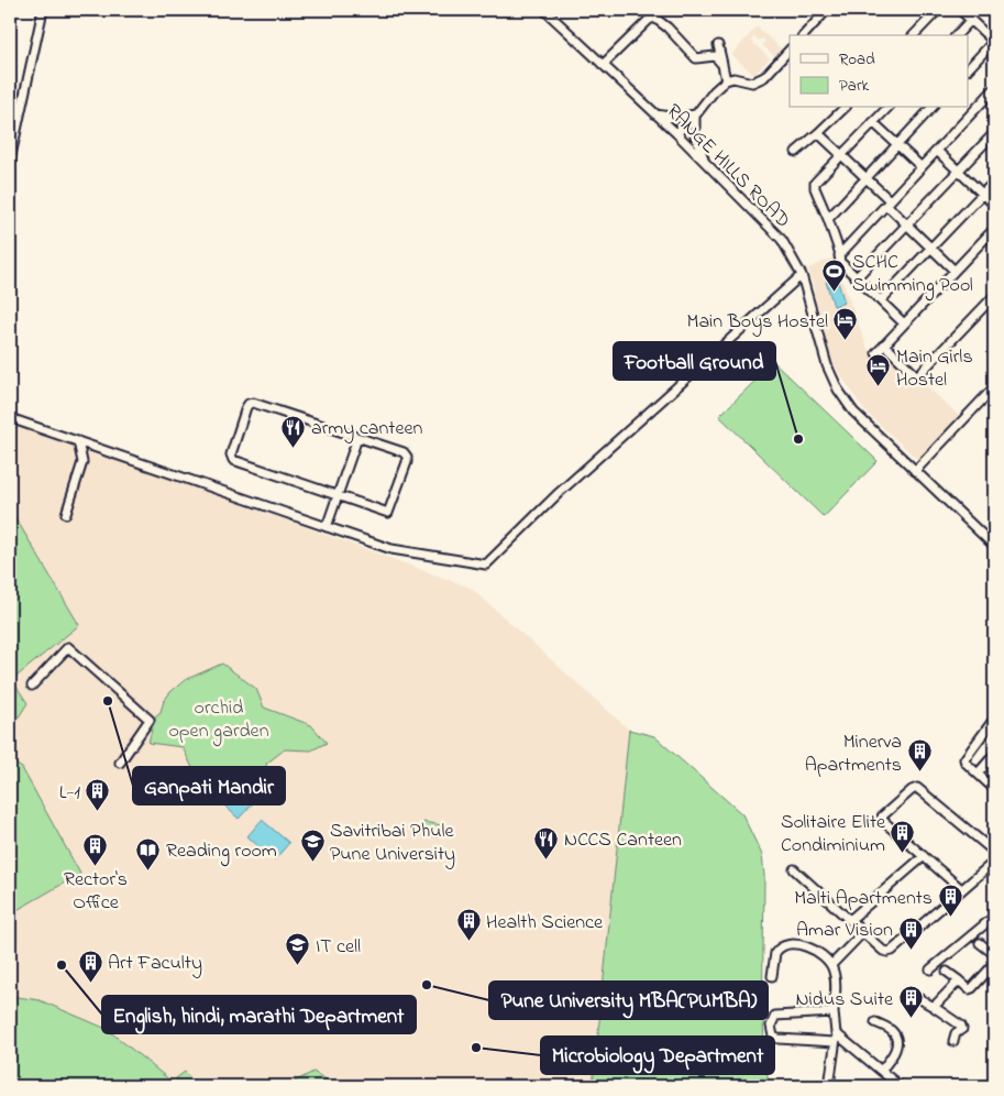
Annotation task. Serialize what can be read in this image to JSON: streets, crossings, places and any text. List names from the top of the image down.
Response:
{
  "streets": {
    "street": ["RANGE HILLS ROAD"]
  },
  "parks": ["orchid open garden"],
  "places": {
    "sports": ["SCHC Swimming Pool"],
    "hotel": ["Main Boys Hostel", "Main Girls Hostel"],
    "other": [
      "Football Ground",
      "Ganpati Mandir",
      "English, hindi, marathi Department",
      "Pune University MBA(PUMBA)",
      "Microbiology Department"
    ],
    "restaurant": ["army canteen", "NCCS Canteen"],
    "building": [
      "Minerva Apartments",
      "L-1",
      "Solitaire Elite Condiminium",
      "Rector's Office",
      "Malti Apartments",
      "Health Science",
      "Amar Vision",
      "Art Faculty",
      "Nidus Suite"
    ],
    "school or university": ["Savitribai Phule Pune University", "IT cell"],
    "library": ["Reading room"]
  },
  "legend": ["Road", "Park"]
}
